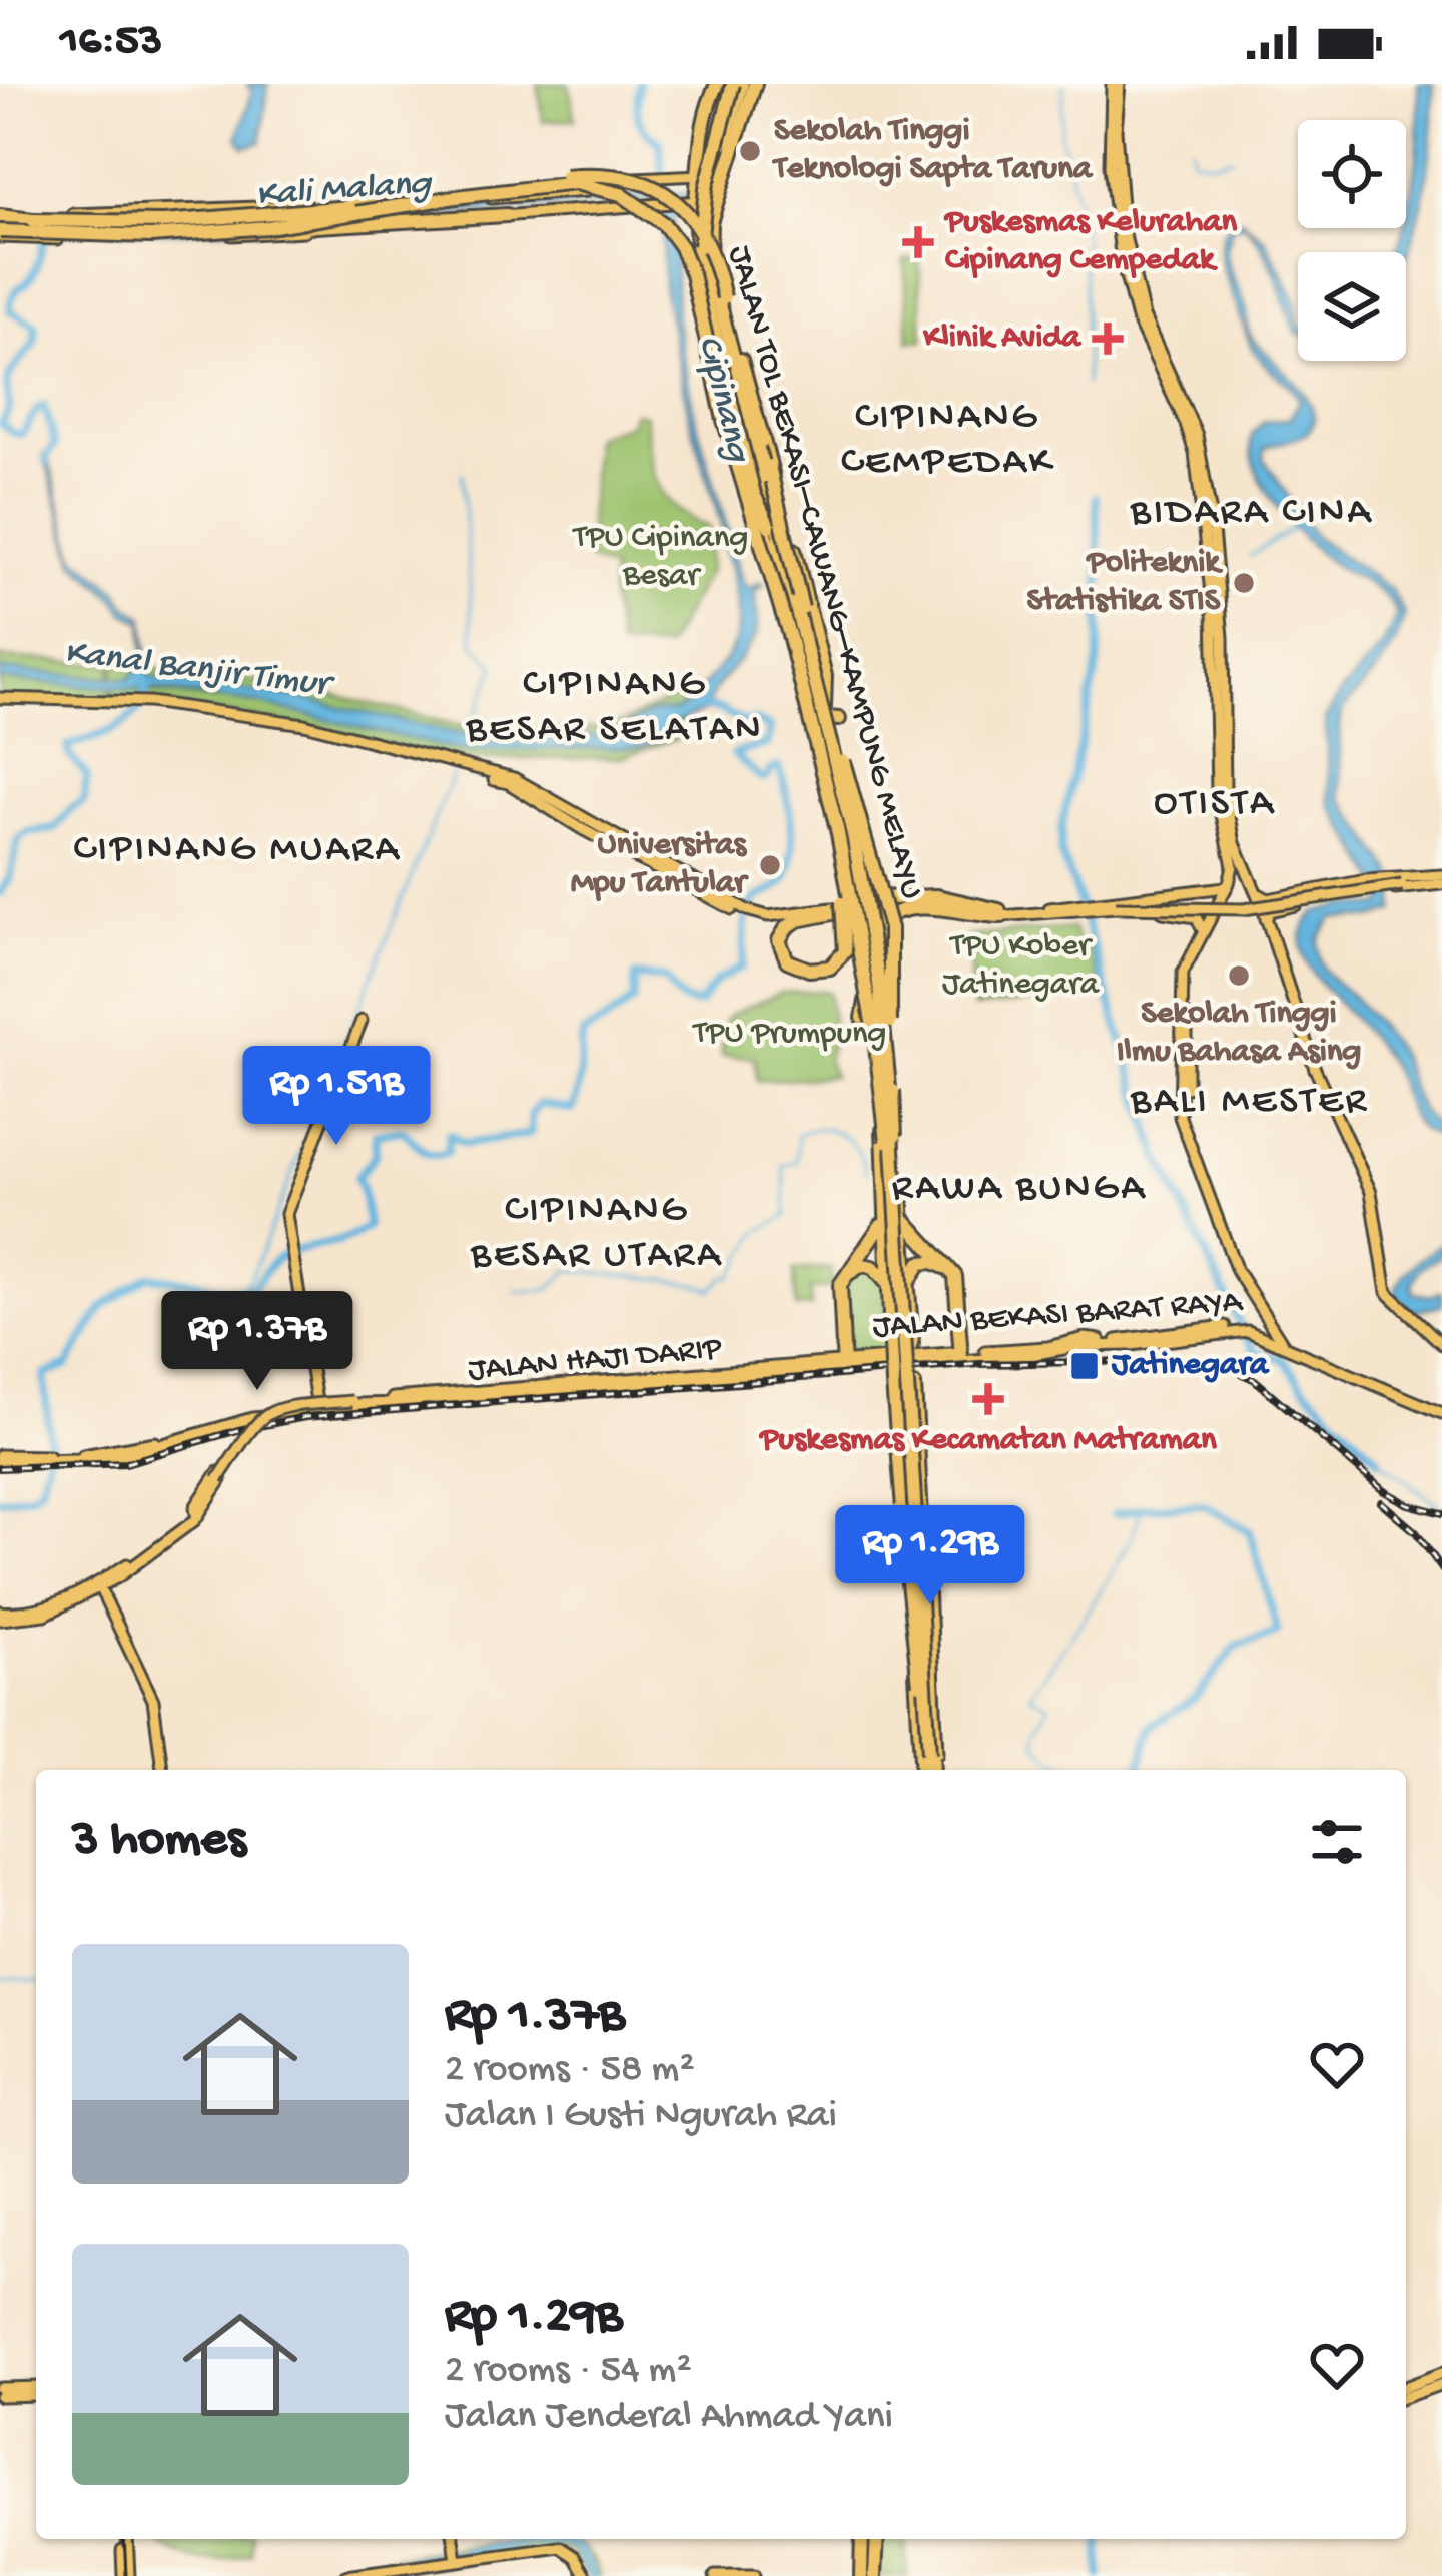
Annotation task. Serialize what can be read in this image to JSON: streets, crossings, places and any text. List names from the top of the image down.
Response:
{
  "streets": {
    "highway": ["JALAN TOL BEKASI–CAWANG–KAMPUNG MELAYU"],
    "main road": ["JALAN BEKASI BARAT RAYA", "JALAN HAJI DARIP"]
  },
  "crossings": [
    ["JALAN BEKASI BARAT RAYA", "JALAN HAJI DARIP"]
  ],
  "districts": [
    "CIPINANG CEMPEDAK",
    "BIDARA CINA",
    "CIPINANG BESAR SELATAN",
    "OTISTA",
    "CIPINANG MUARA",
    "BALI MESTER",
    "RAWA BUNGA",
    "CIPINANG BESAR UTARA"
  ],
  "water": ["Kali Malang", "Cipinang", "Kanal Banjir Timur"],
  "parks": ["TPU Cipinang Besar", "TPU Kober Jatinegara", "TPU Prumpung"],
  "places": {
    "other": [
      "Sekolah Tinggi Teknologi Sapta Taruna",
      "Politeknik Statistika STIS",
      "Universitas Mpu Tantular",
      "Sekolah Tinggi Ilmu Bahasa Asing"
    ],
    "health": ["Puskesmas Kelurahan Cipinang Cempedak", "Klinik Avida", "Puskesmas Kecamatan Matraman"],
    "transit": ["Jatinegara"]
  },
  "page": {
    "status": "16:53",
    "price": ["Rp 1.51B", "Rp 1.37B", "Rp 1.29B"],
    "heading": "3 homes",
    "list": [
      {
        "name": "Rp 1.37B",
        "note": "2 rooms · 58 m² · Jalan I Gusti Ngurah Rai"
      },
      {
        "name": "Rp 1.29B",
        "note": "2 rooms · 54 m² · Jalan Jenderal Ahmad Yani"
      }
    ]
  }
}
